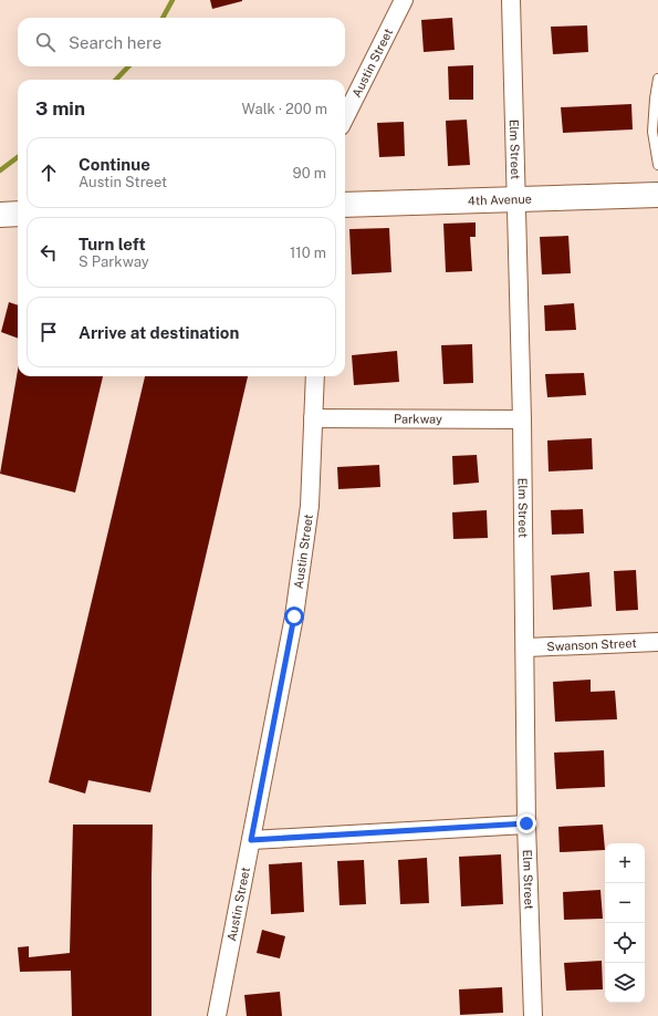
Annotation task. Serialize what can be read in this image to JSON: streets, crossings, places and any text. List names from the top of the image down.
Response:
{
  "streets": {
    "street": [
      "Austin Street",
      "Elm Street",
      "4th Avenue",
      "Parkway",
      "Swanson Street"
    ]
  },
  "crossings": [
    ["Austin Street", "Parkway"],
    ["Elm Street", "4th Avenue"],
    ["Elm Street", "Parkway"],
    ["Elm Street", "Swanson Street"]
  ],
  "page": {
    "search": "Search here",
    "heading": ["3 min", "Walk · 200 m"],
    "list": [
      ["Continue", "Austin Street", "90 m"],
      ["Turn left", "S Parkway", "110 m"],
      "Arrive at destination"
    ],
    "map_buttons": ["+", "−"]
  }
}
